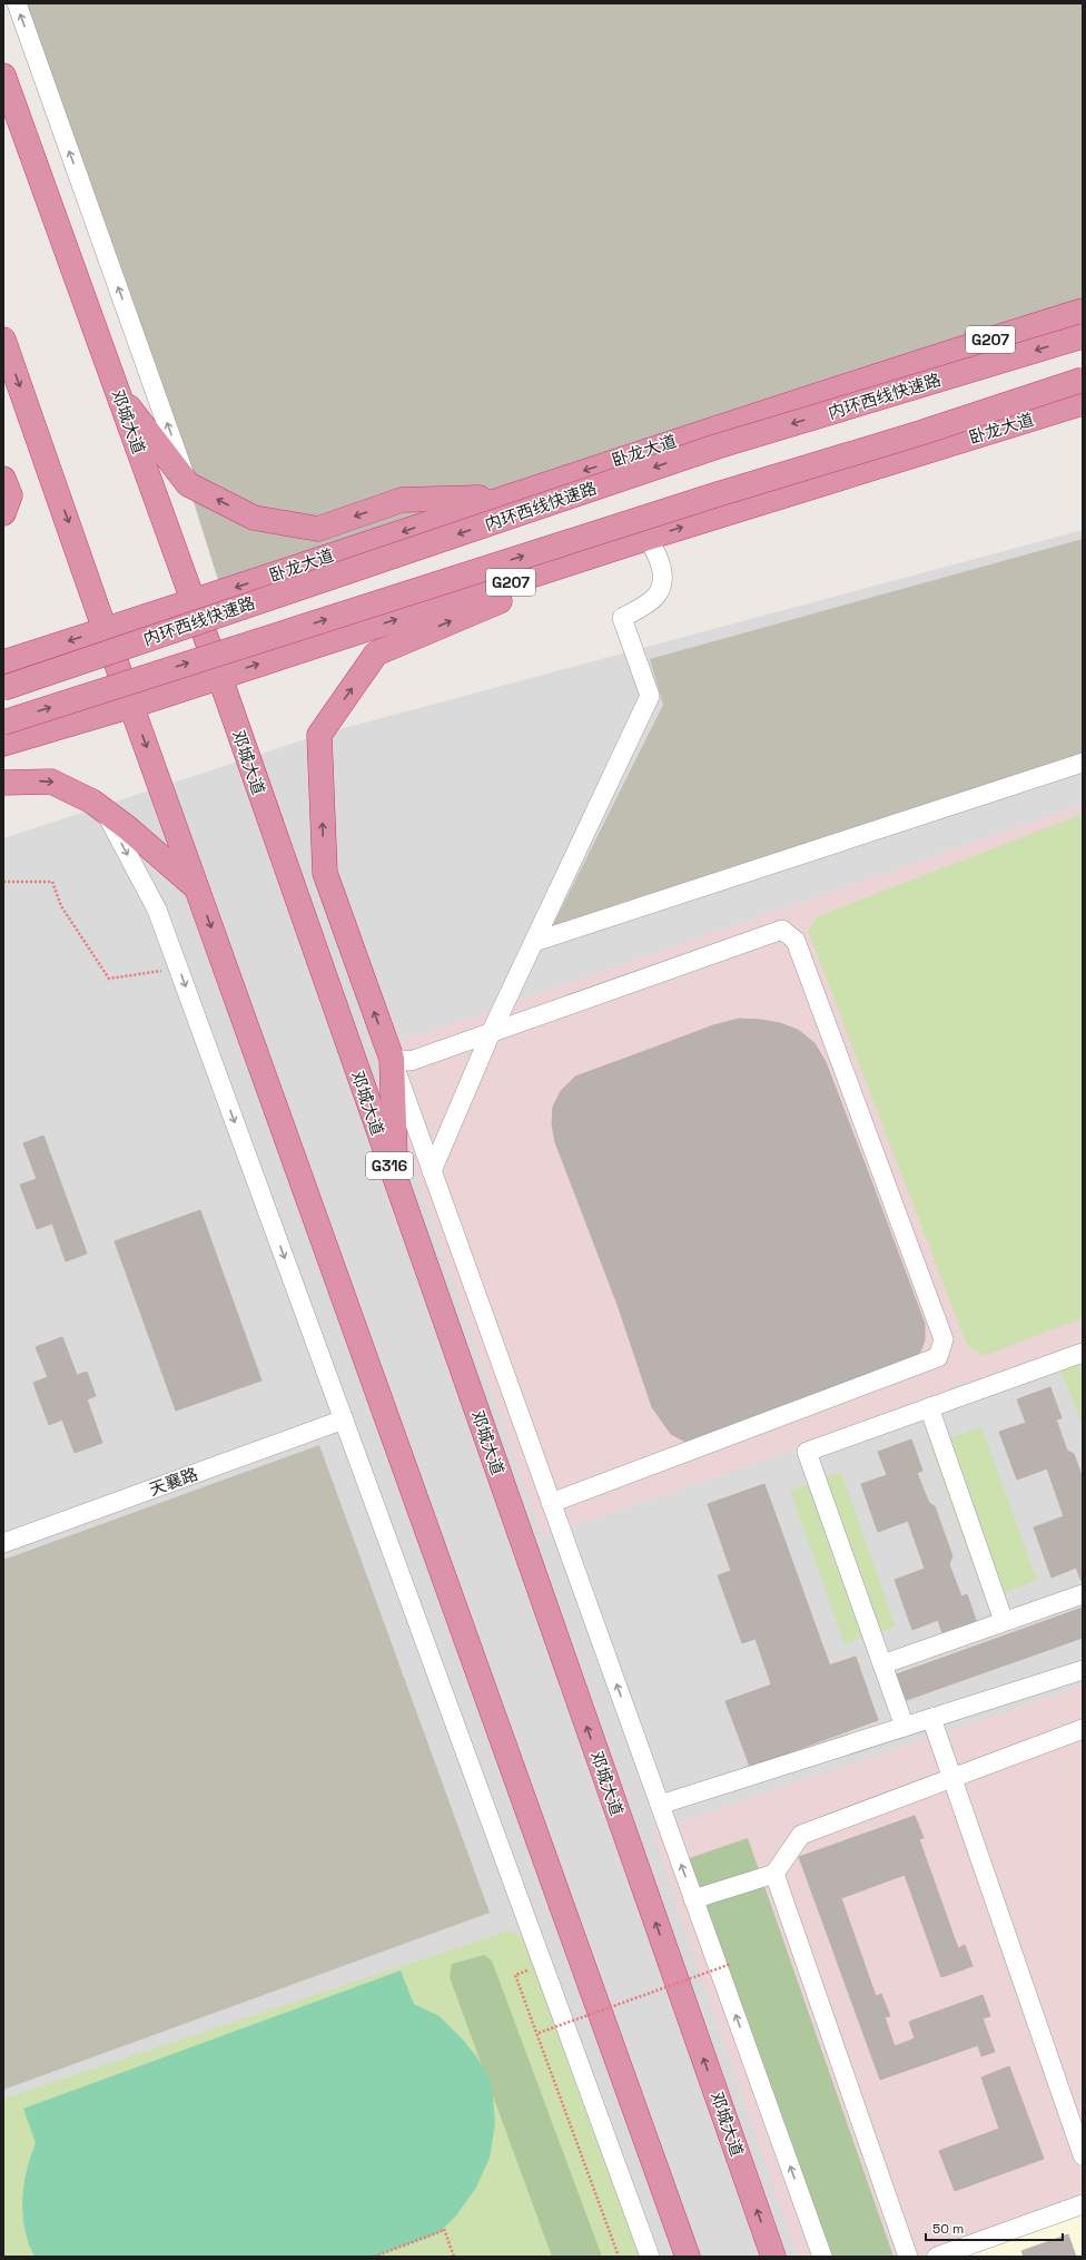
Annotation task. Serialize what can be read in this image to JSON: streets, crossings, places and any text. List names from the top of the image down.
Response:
{
  "streets": {
    "highway": [
      "G207",
      "内环西线快速路",
      "邓城大道",
      "卧龙大道",
      "G316"
    ],
    "street": ["天襄路"]
  },
  "crossings": [
    ["邓城大道", "卧龙大道"]
  ],
  "scale_bar": "50 m"
}
